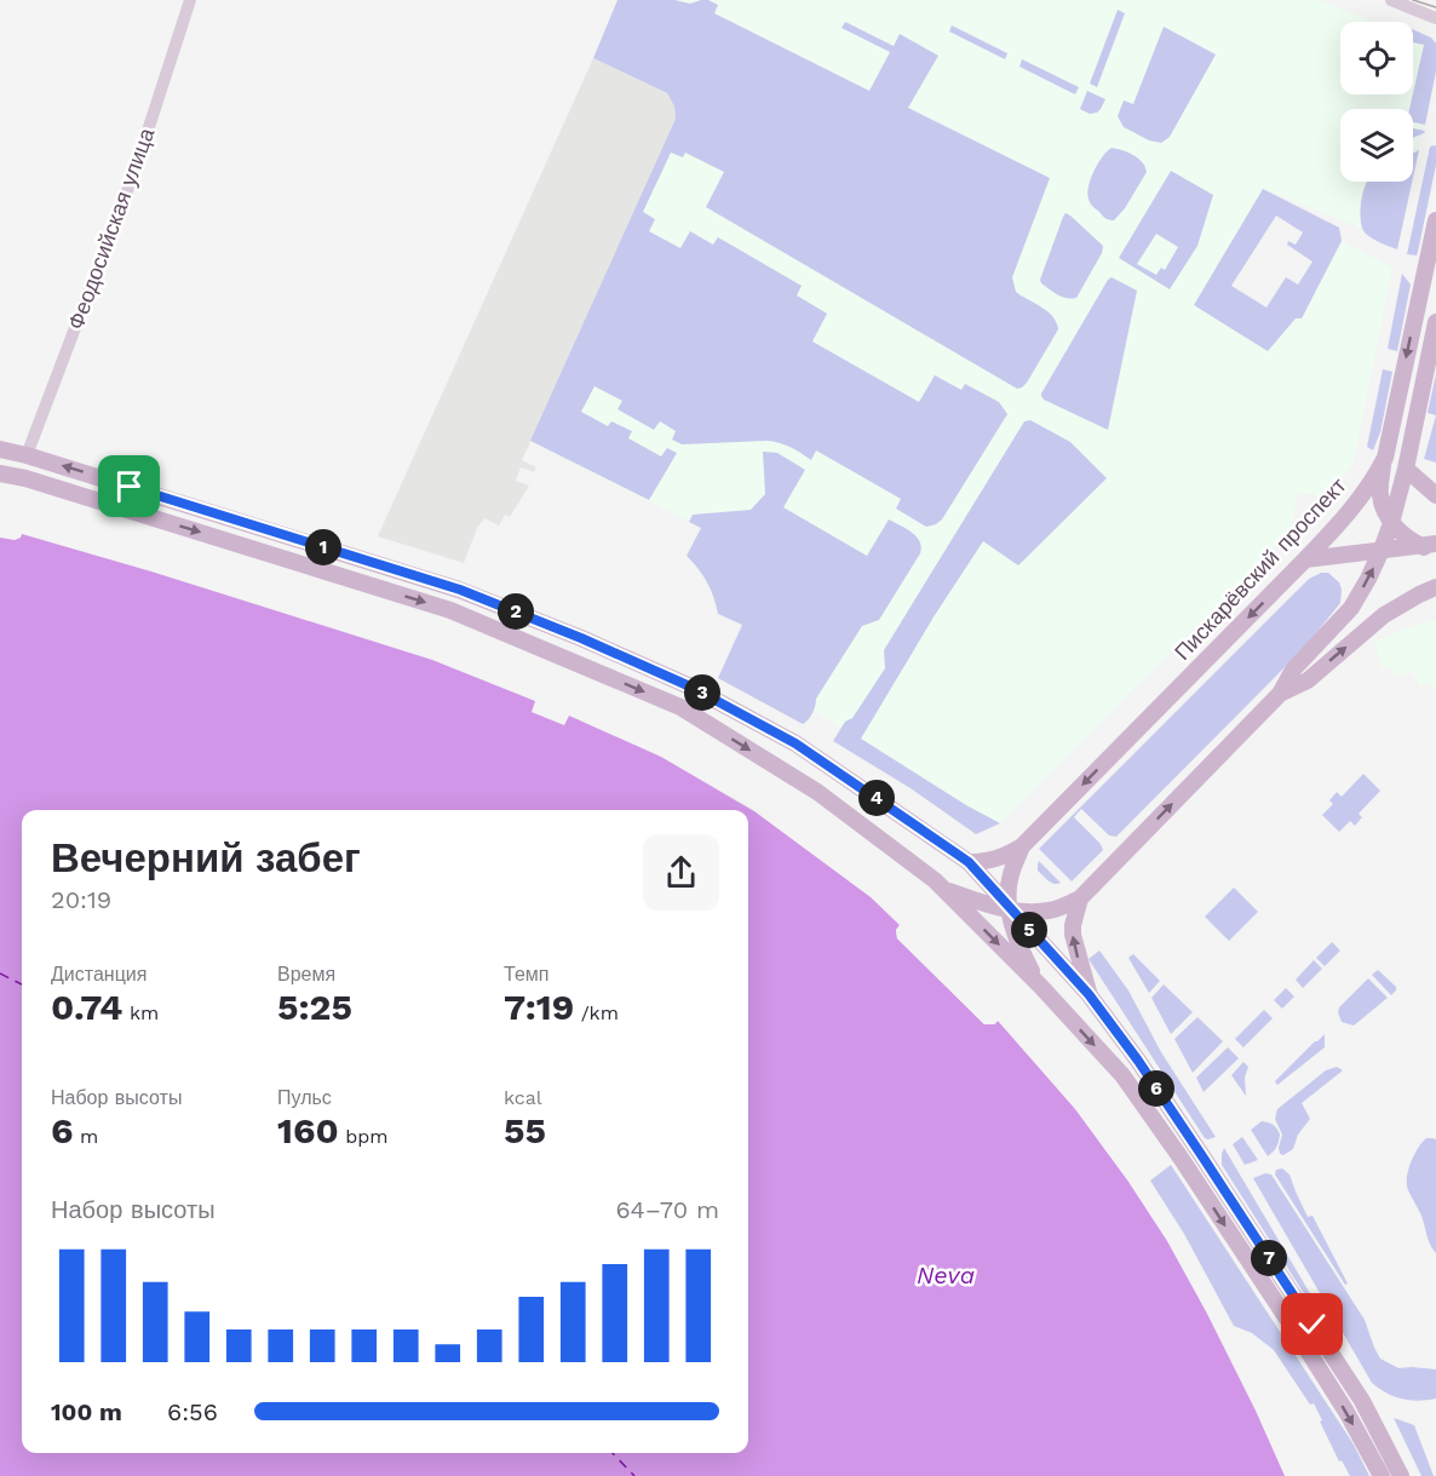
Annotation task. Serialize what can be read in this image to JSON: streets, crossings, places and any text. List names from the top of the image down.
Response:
{
  "streets": {
    "main road": ["Пискарёвский проспект"],
    "street": ["Феодосийская улица"]
  },
  "water": ["Neva"],
  "page": {
    "pins": [
      "1",
      "2",
      "3",
      "4",
      "5",
      "6",
      "7"
    ],
    "heading": ["Вечерний забег", "20:19"],
    "stats": [
      ["Дистанция", "0.74 km"],
      ["Время", "5:25"],
      ["Темп", "7:19 /km"],
      ["Набор высоты", "6 m"],
      ["Пульс", "160 bpm"],
      ["kcal", "55"]
    ],
    "chart": ["Набор высоты", "64–70 m"],
    "list": [
      {
        "name": "100 m",
        "note": "6:56"
      }
    ]
  }
}
